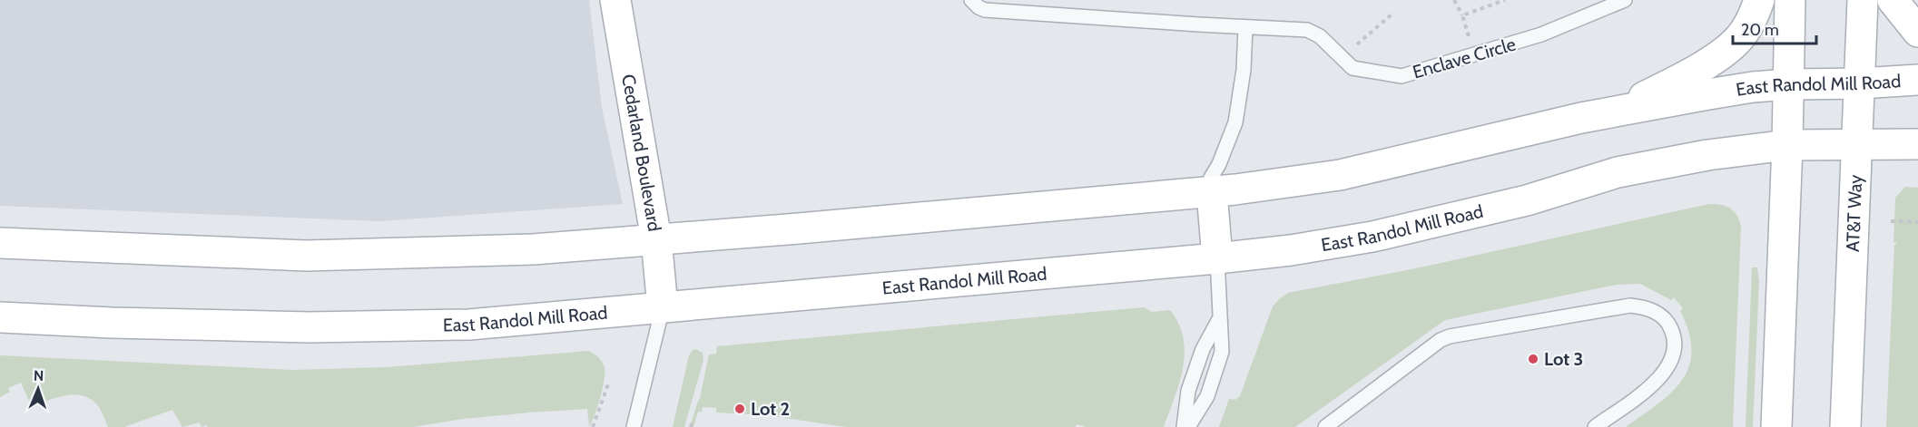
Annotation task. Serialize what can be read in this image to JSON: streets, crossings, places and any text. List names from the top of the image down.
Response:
{
  "streets": {
    "main road": ["East Randol Mill Road", "Cedarland Boulevard", "AT&T Way"],
    "lane": ["Enclave Circle"]
  },
  "crossings": [
    ["East Randol Mill Road", "Cedarland Boulevard"],
    ["East Randol Mill Road", "AT&T Way"]
  ],
  "places": ["Lot 3", "Lot 2"],
  "scale_bar": "20 m",
  "north": "top"
}
